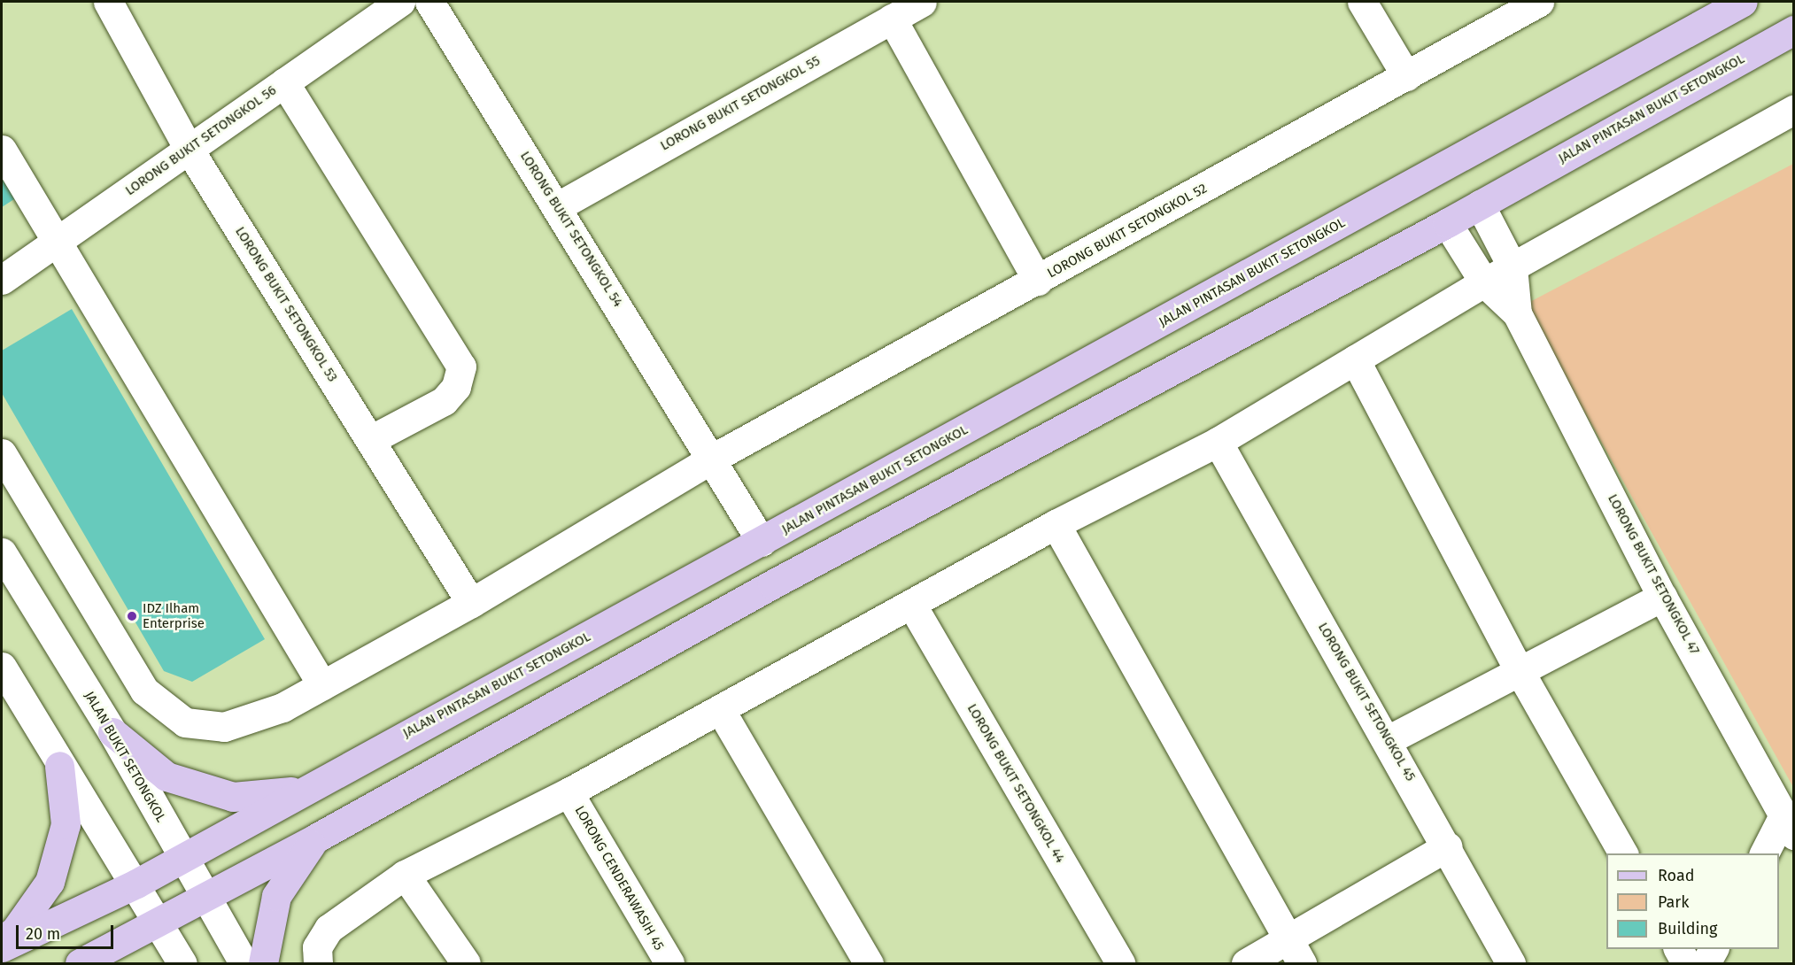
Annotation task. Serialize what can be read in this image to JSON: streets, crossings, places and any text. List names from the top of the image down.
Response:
{
  "streets": {
    "main road": ["JALAN PINTASAN BUKIT SETONGKOL"],
    "street": [
      "LORONG BUKIT SETONGKOL 55",
      "LORONG BUKIT SETONGKOL 56",
      "LORONG BUKIT SETONGKOL 54",
      "LORONG BUKIT SETONGKOL 52",
      "LORONG BUKIT SETONGKOL 53",
      "LORONG BUKIT SETONGKOL 47",
      "LORONG BUKIT SETONGKOL 45",
      "JALAN BUKIT SETONGKOL",
      "LORONG BUKIT SETONGKOL 44",
      "LORONG CENDERAWASIH 45"
    ]
  },
  "crossings": [
    ["LORONG BUKIT SETONGKOL 55", "LORONG BUKIT SETONGKOL 54"],
    ["JALAN PINTASAN BUKIT SETONGKOL", "LORONG BUKIT SETONGKOL 54"],
    ["JALAN PINTASAN BUKIT SETONGKOL", "LORONG BUKIT SETONGKOL 47"],
    ["JALAN PINTASAN BUKIT SETONGKOL", "JALAN BUKIT SETONGKOL"],
    ["LORONG BUKIT SETONGKOL 56", "LORONG BUKIT SETONGKOL 53"],
    ["LORONG BUKIT SETONGKOL 54", "LORONG BUKIT SETONGKOL 52"],
    ["LORONG BUKIT SETONGKOL 52", "LORONG BUKIT SETONGKOL 53"]
  ],
  "places": ["IDZ Ilham Enterprise"],
  "legend": ["Road", "Park", "Building"],
  "scale_bar": "20 m"
}
